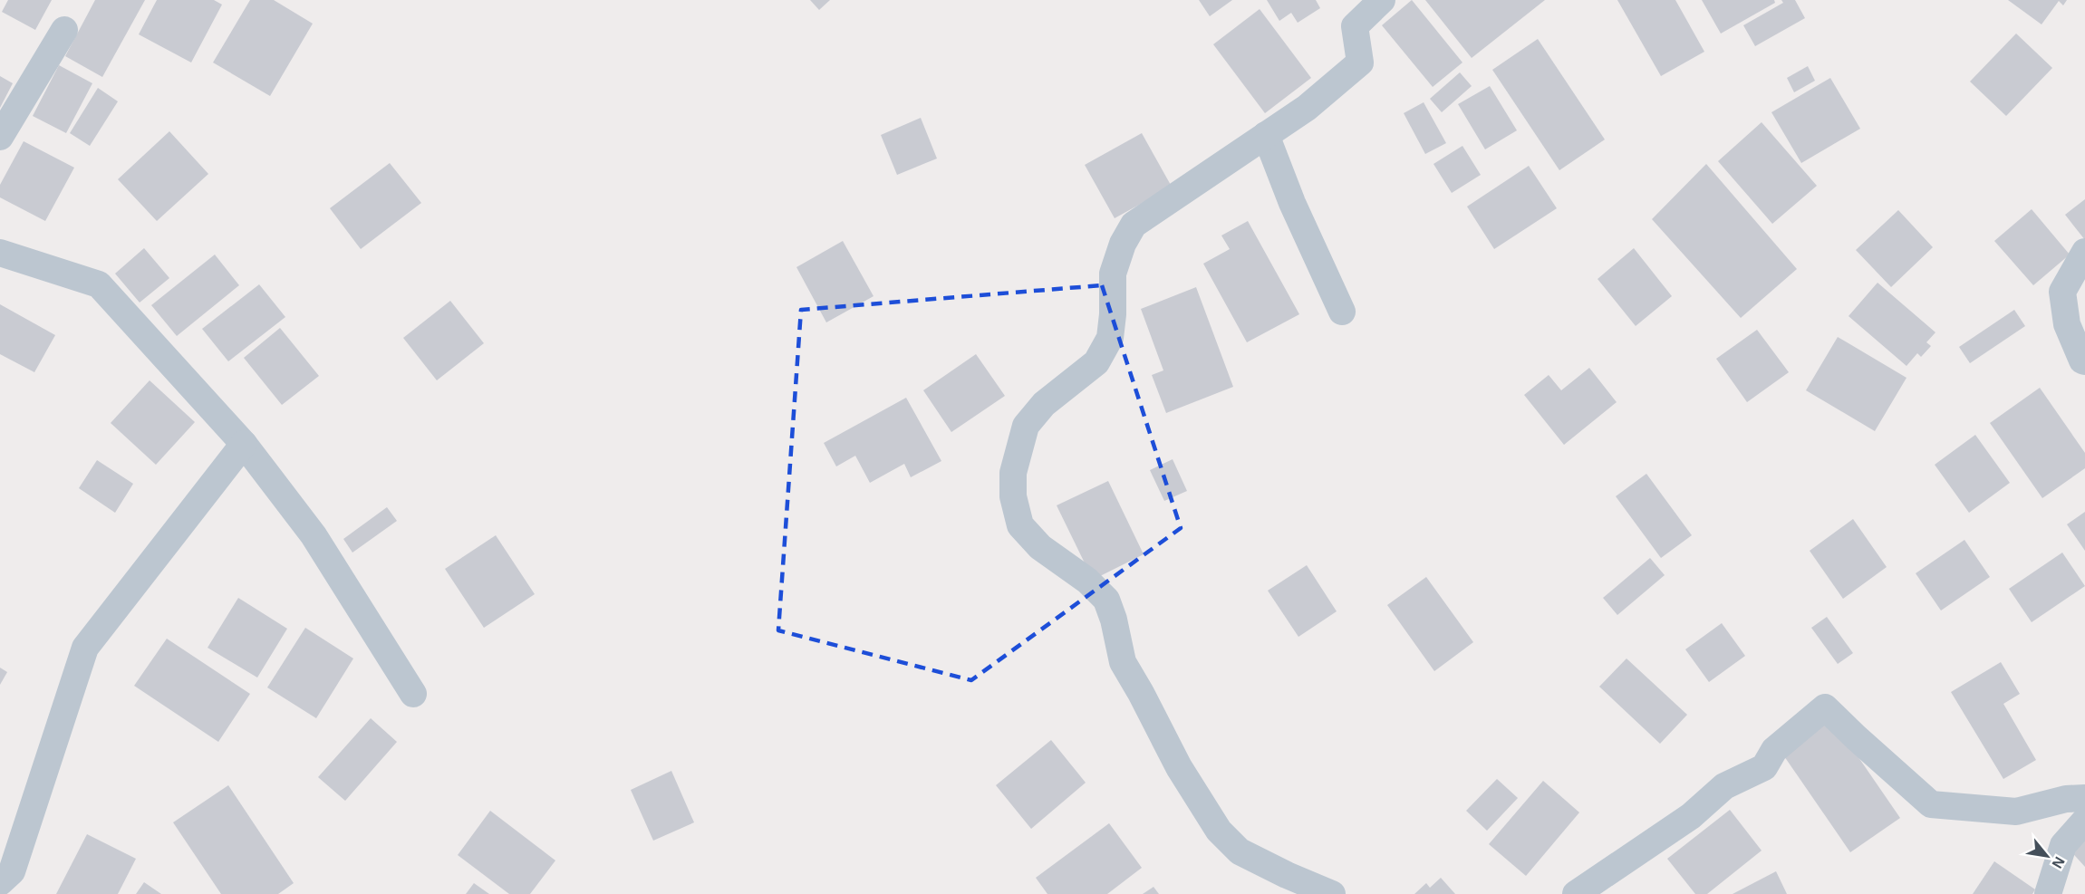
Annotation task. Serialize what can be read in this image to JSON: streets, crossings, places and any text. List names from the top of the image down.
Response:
{
  "north": "bottom right"
}
